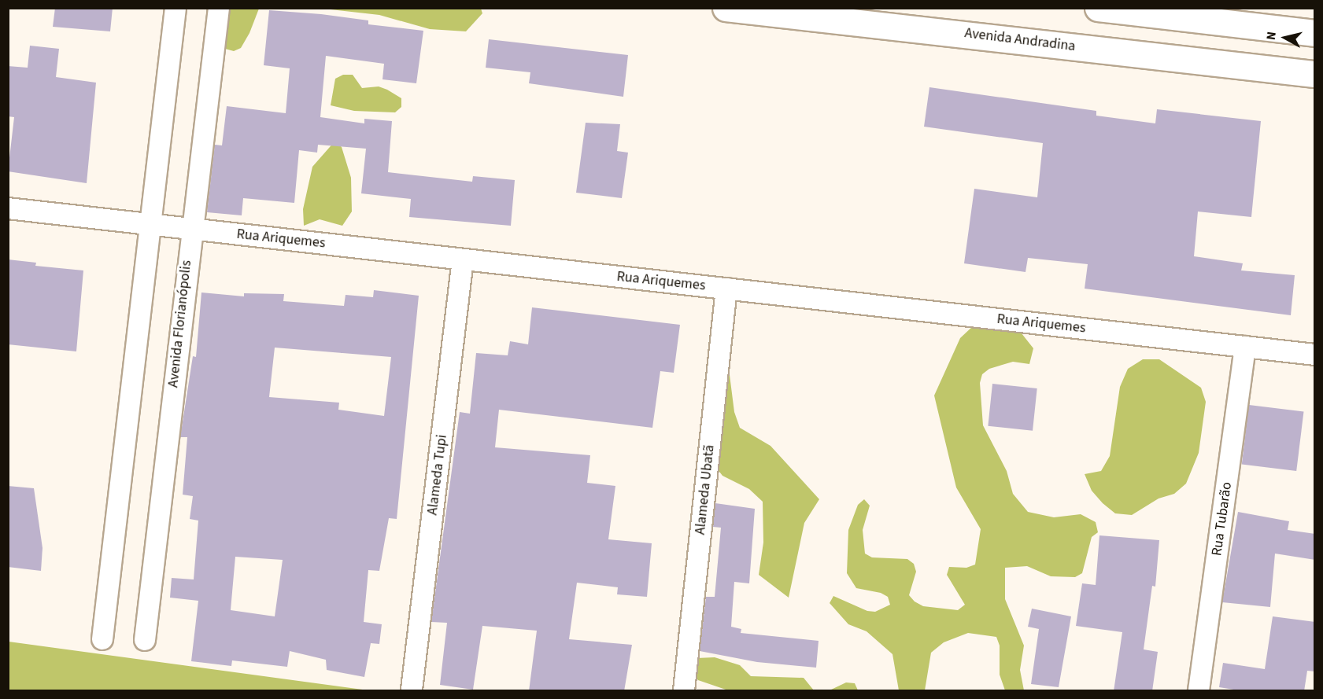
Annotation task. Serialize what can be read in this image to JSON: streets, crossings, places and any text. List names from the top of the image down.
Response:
{
  "streets": {
    "main road": ["Avenida Andradina"],
    "street": [
      "Rua Ariquemes",
      "Avenida Florianópolis",
      "Alameda Tupi",
      "Alameda Ubatã",
      "Rua Tubarão"
    ]
  },
  "crossings": [
    ["Rua Ariquemes", "Avenida Florianópolis"],
    ["Rua Ariquemes", "Alameda Tupi"],
    ["Rua Ariquemes", "Alameda Ubatã"],
    ["Rua Ariquemes", "Rua Tubarão"]
  ],
  "north": "left"
}
